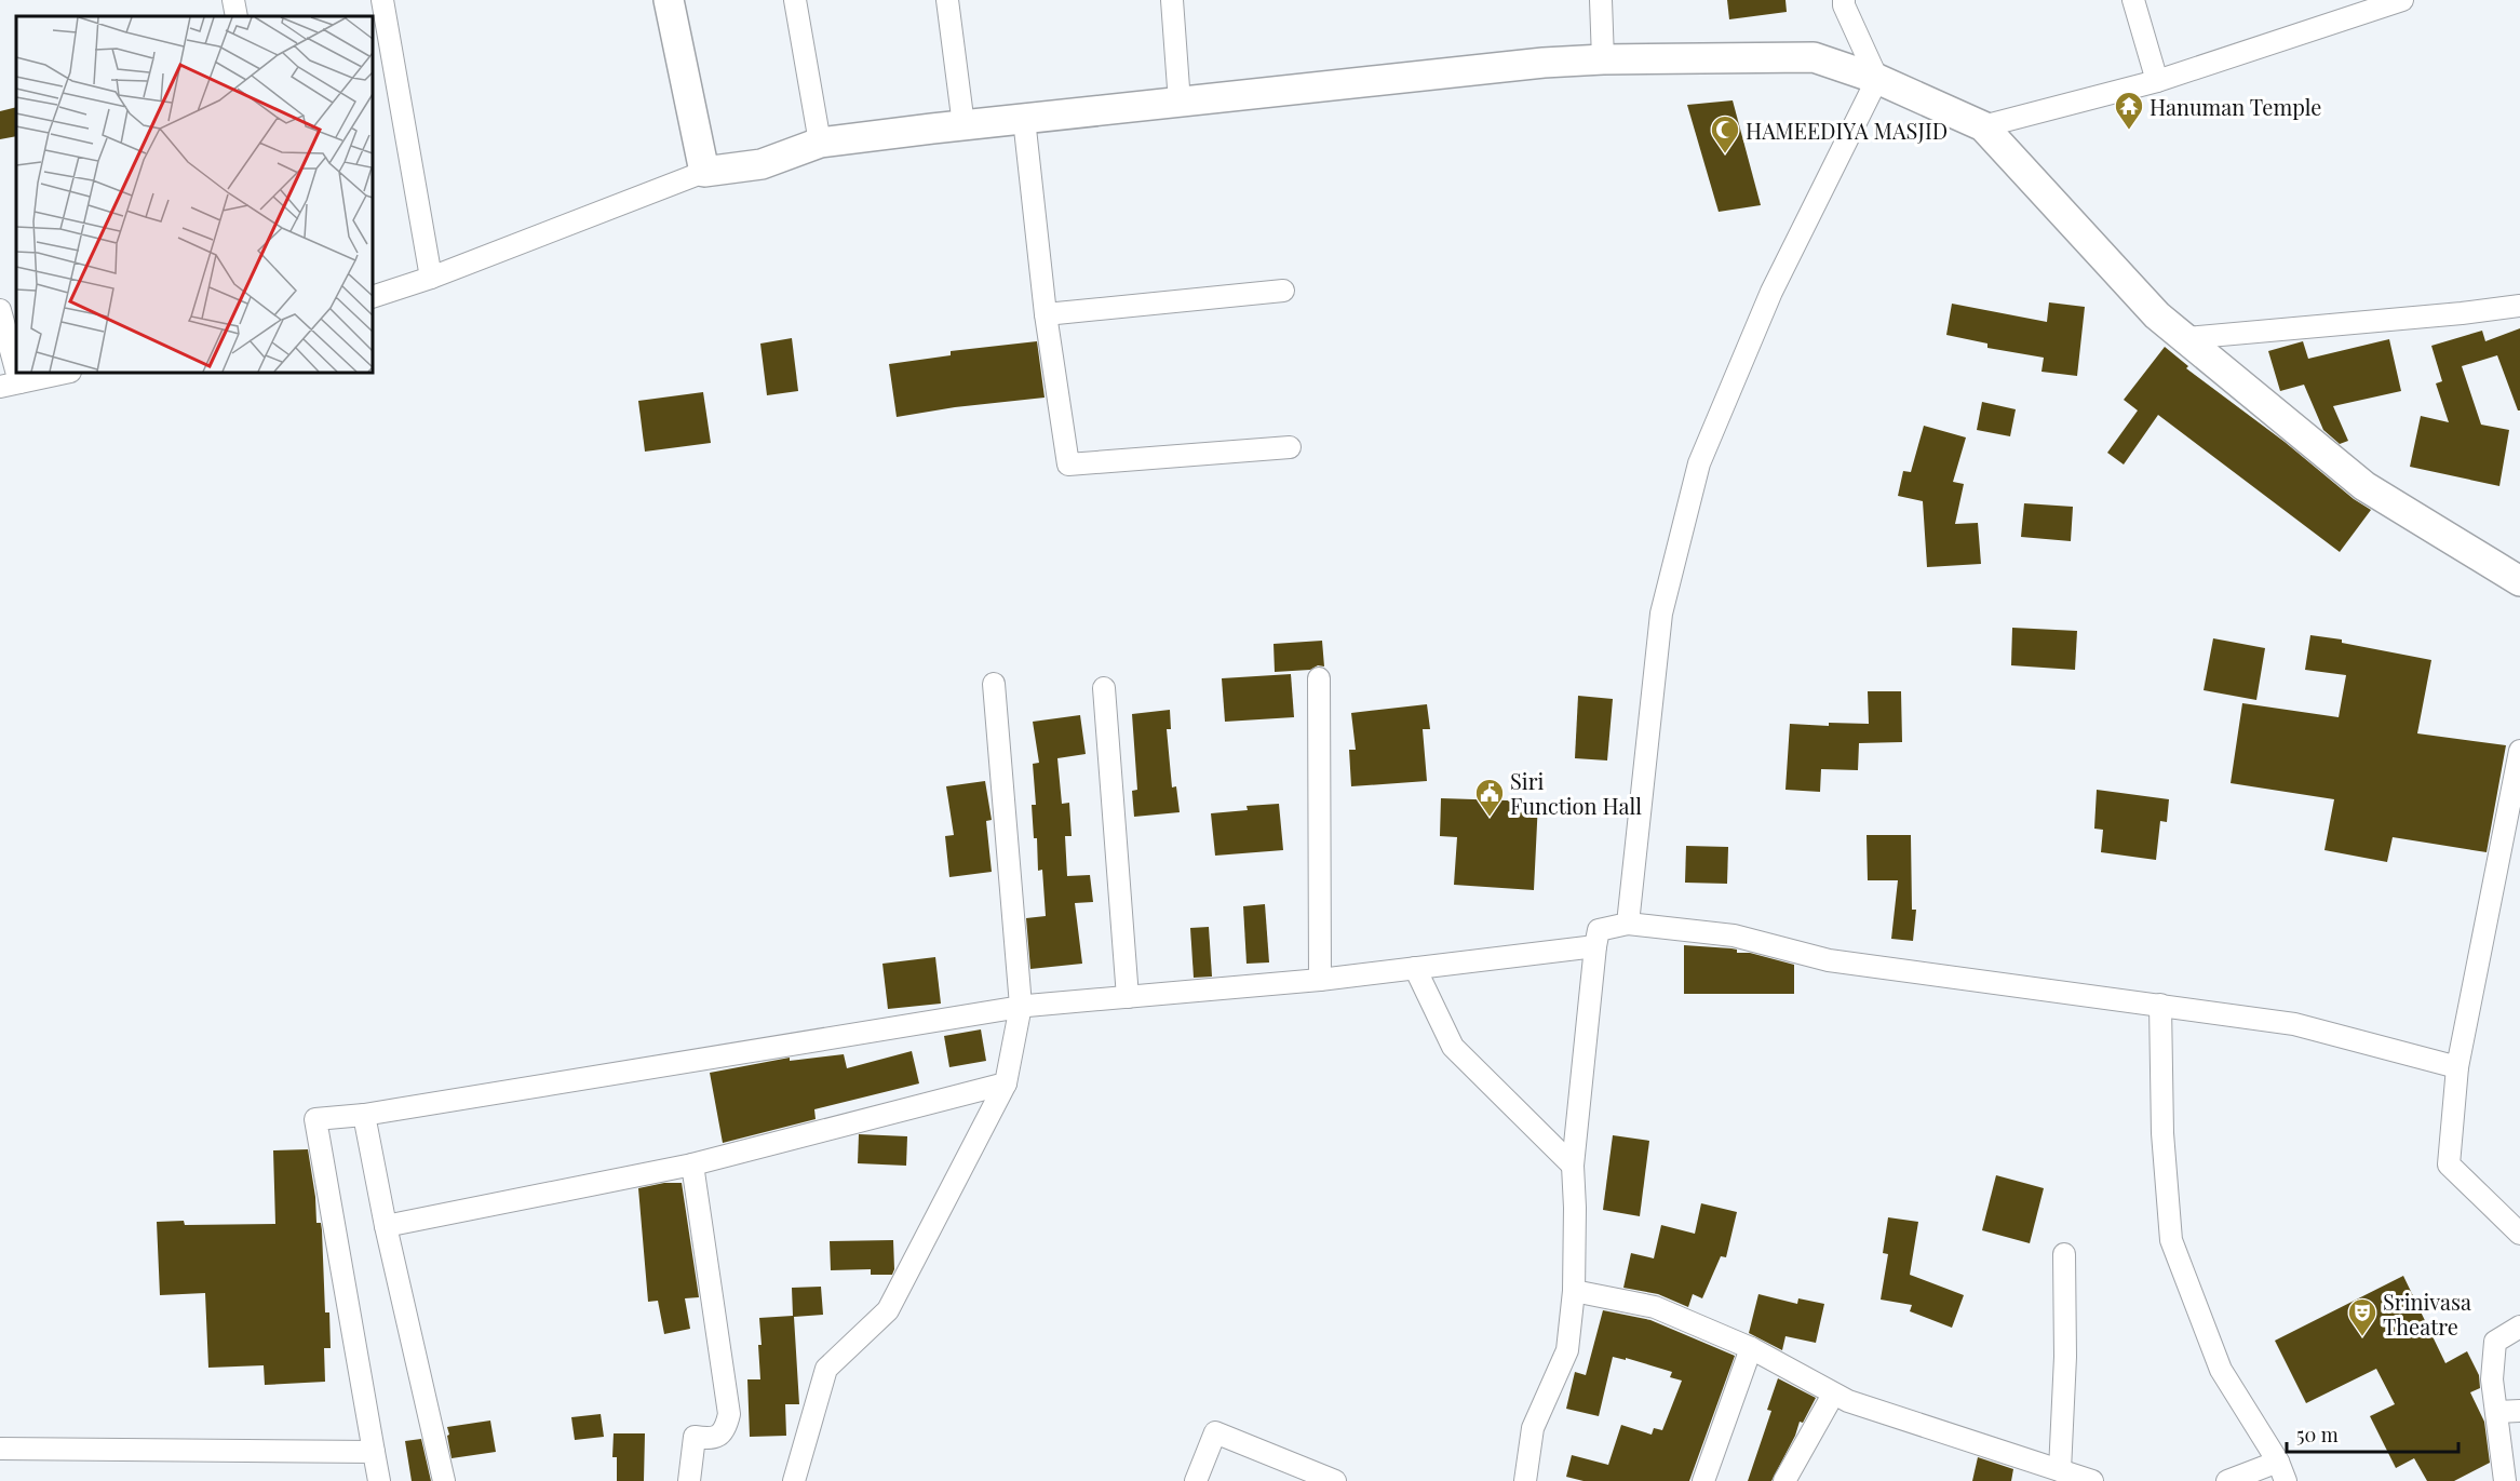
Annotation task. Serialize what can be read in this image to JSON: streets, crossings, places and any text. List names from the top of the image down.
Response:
{
  "places": {
    "temple": ["Hanuman Temple"],
    "mosque": ["HAMEEDIYA MASJID"],
    "public building": ["Siri Function Hall"],
    "theatre": ["Srinivasa Theatre"]
  },
  "scale_bar": "50 m"
}
